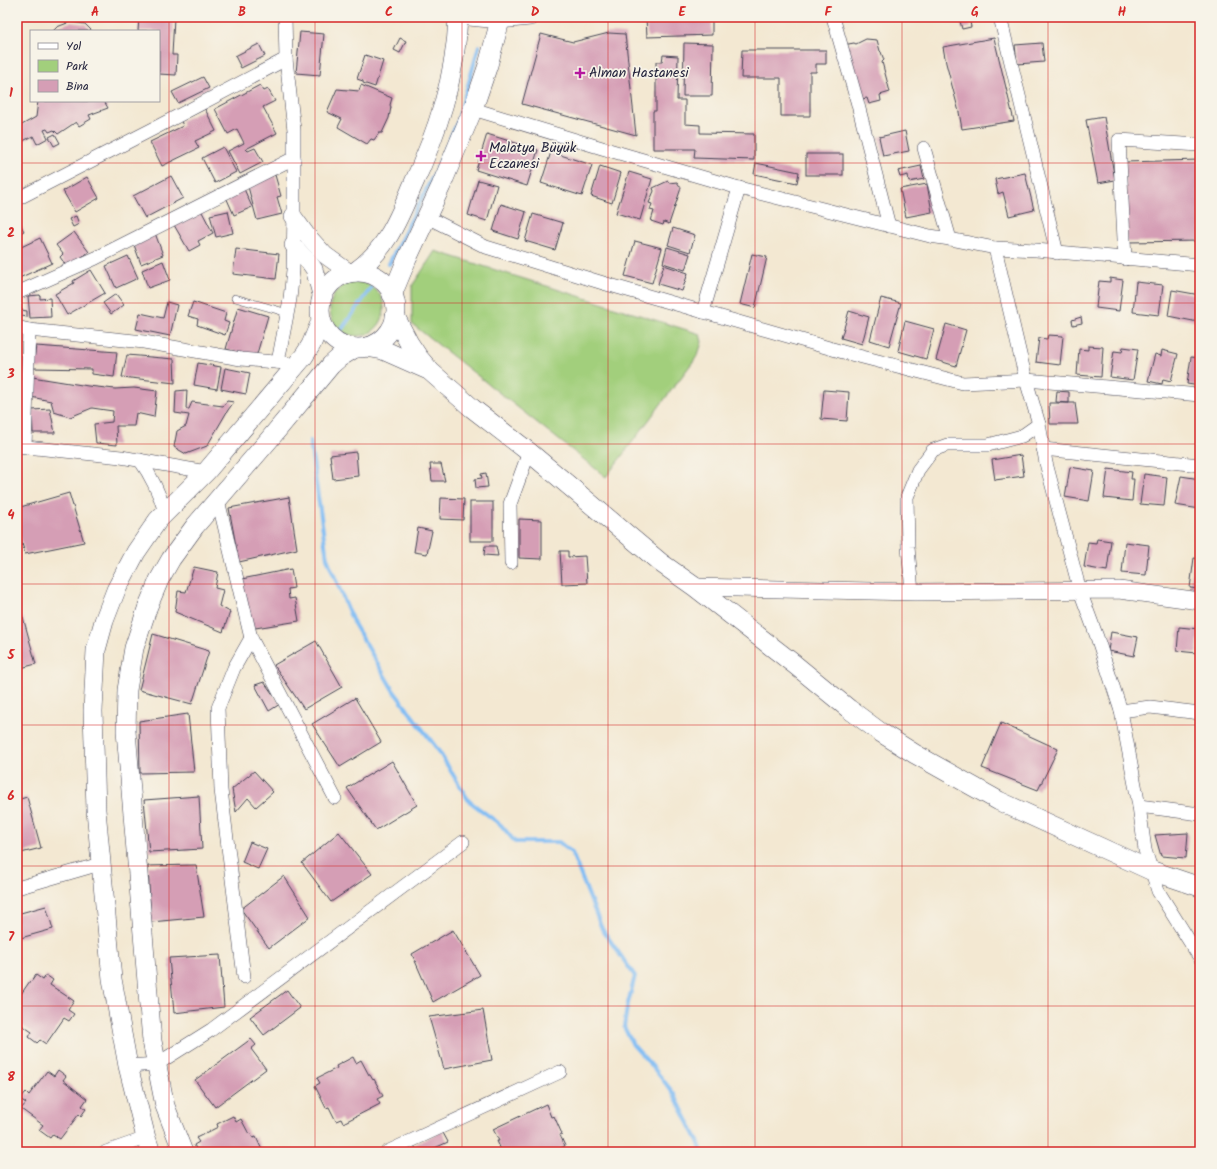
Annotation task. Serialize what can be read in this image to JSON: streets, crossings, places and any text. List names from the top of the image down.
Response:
{
  "places": {
    "health": ["Alman Hastanesi", "Malatya Büyük Eczanesi"]
  },
  "legend": ["Yol", "Park", "Bina"],
  "grid": {
    "columns": [
      "A",
      "B",
      "C",
      "D",
      "E",
      "F",
      "G",
      "H"
    ],
    "rows": [
      "1",
      "2",
      "3",
      "4",
      "5",
      "6",
      "7",
      "8"
    ]
  }
}
